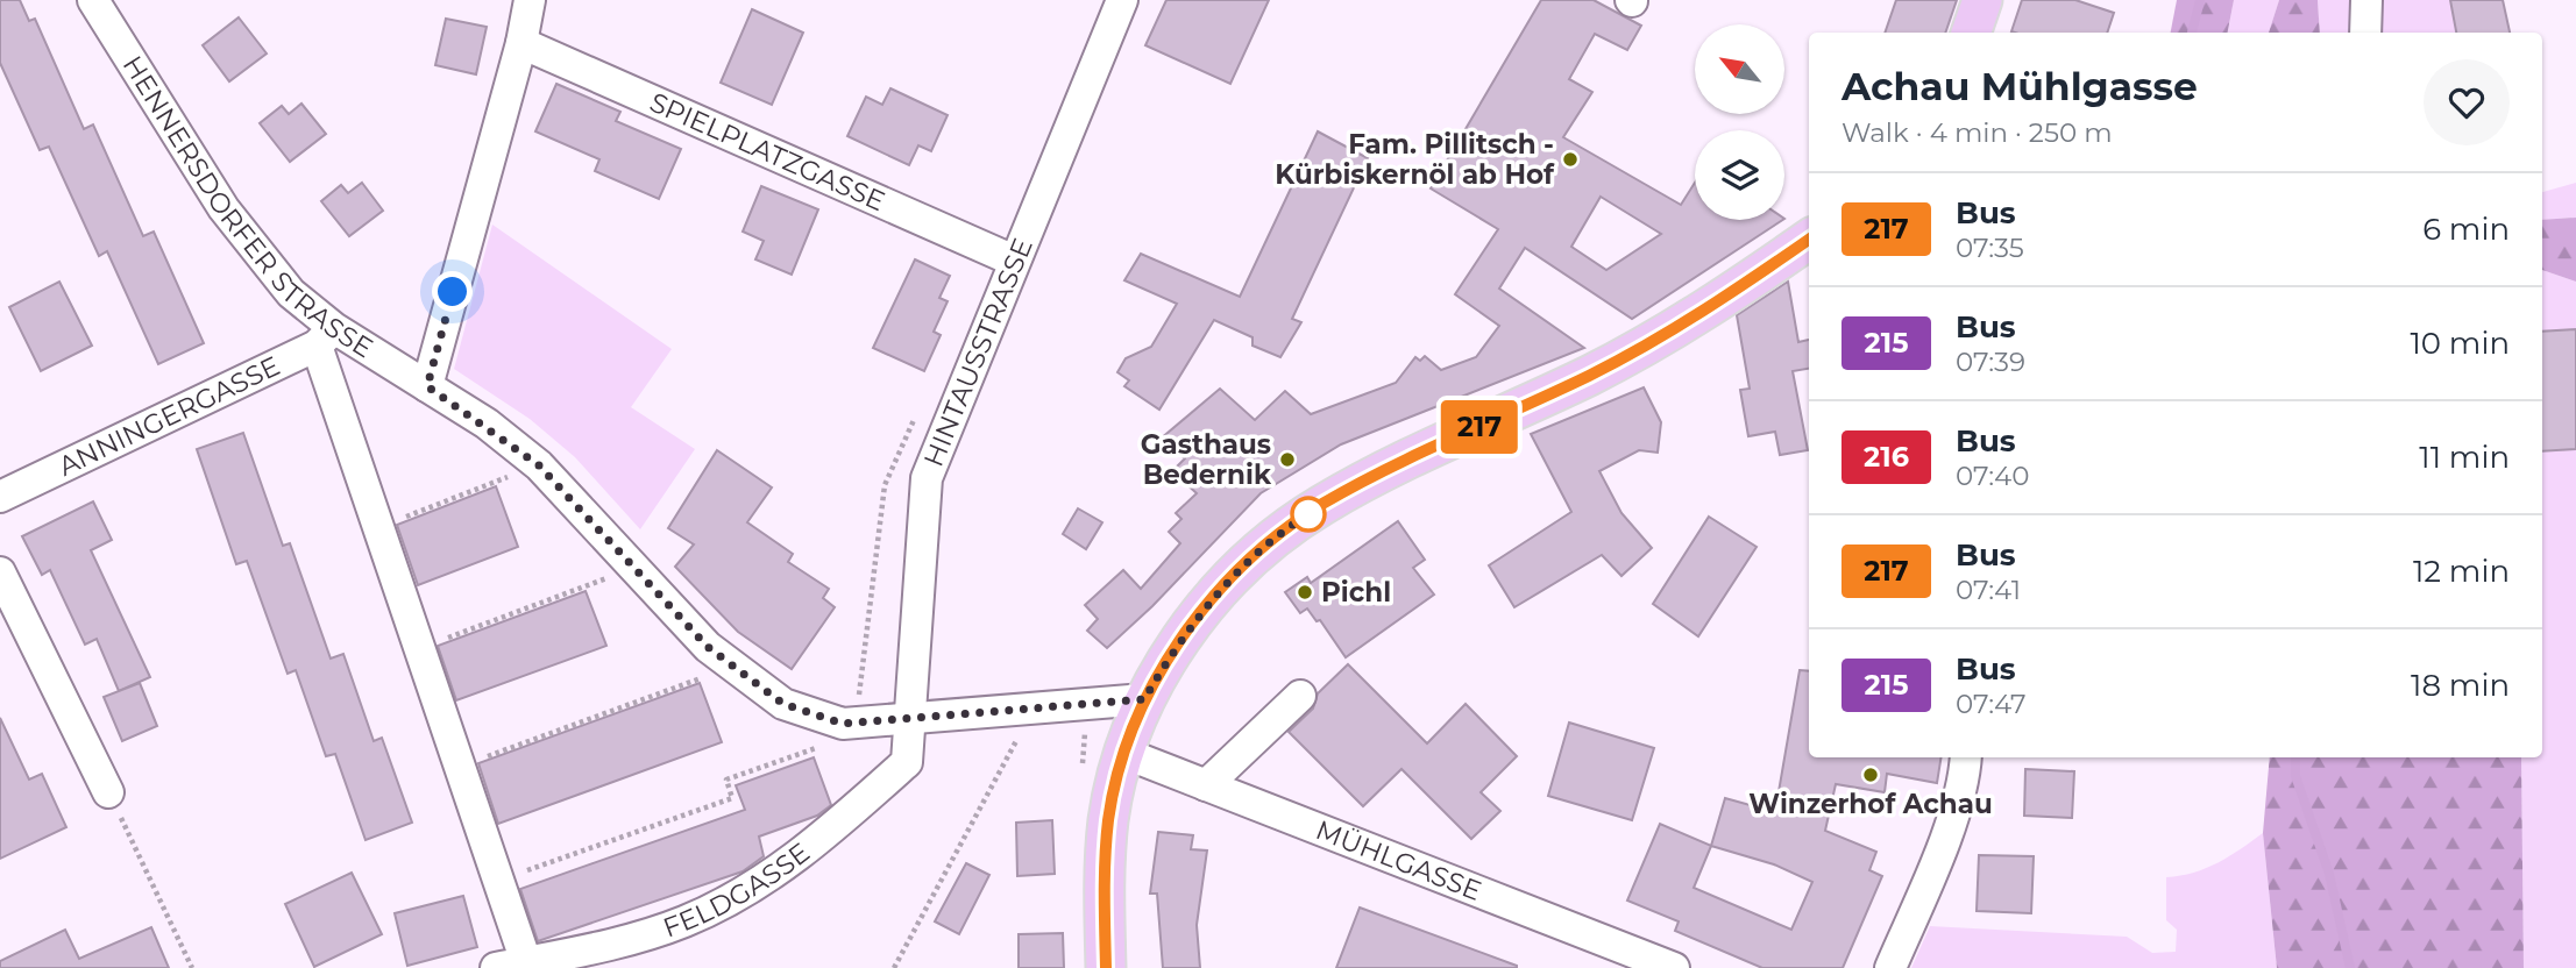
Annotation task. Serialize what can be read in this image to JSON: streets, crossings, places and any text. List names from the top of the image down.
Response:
{
  "streets": {
    "street": [
      "SPIELPLATZGASSE",
      "HENNERSDORFER STRASSE",
      "HINTAUSSTRASSE",
      "ANNINGERGASSE",
      "MÜHLGASSE",
      "FELDGASSE"
    ]
  },
  "crossings": [
    ["SPIELPLATZGASSE", "HINTAUSSTRASSE"],
    ["HENNERSDORFER STRASSE", "ANNINGERGASSE"],
    ["HINTAUSSTRASSE", "FELDGASSE"]
  ],
  "places": [
    "Fam. Pillitsch - Kürbiskernöl ab Hof",
    "Gasthaus Bedernik",
    "Pichl",
    "Winzerhof Achau"
  ],
  "lines": ["bus line 217"],
  "north": "top left",
  "page": {
    "on_map": "217",
    "heading": ["Achau Mühlgasse", "Walk · 4 min · 250 m"],
    "list": [
      {
        "mark": "217",
        "name": "Bus",
        "note": "07:35",
        "value": "6 min"
      },
      {
        "mark": "215",
        "name": "Bus",
        "note": "07:39",
        "value": "10 min"
      },
      {
        "mark": "216",
        "name": "Bus",
        "note": "07:40",
        "value": "11 min"
      },
      {
        "mark": "217",
        "name": "Bus",
        "note": "07:41",
        "value": "12 min"
      },
      {
        "mark": "215",
        "name": "Bus",
        "note": "07:47",
        "value": "18 min"
      }
    ]
  }
}
